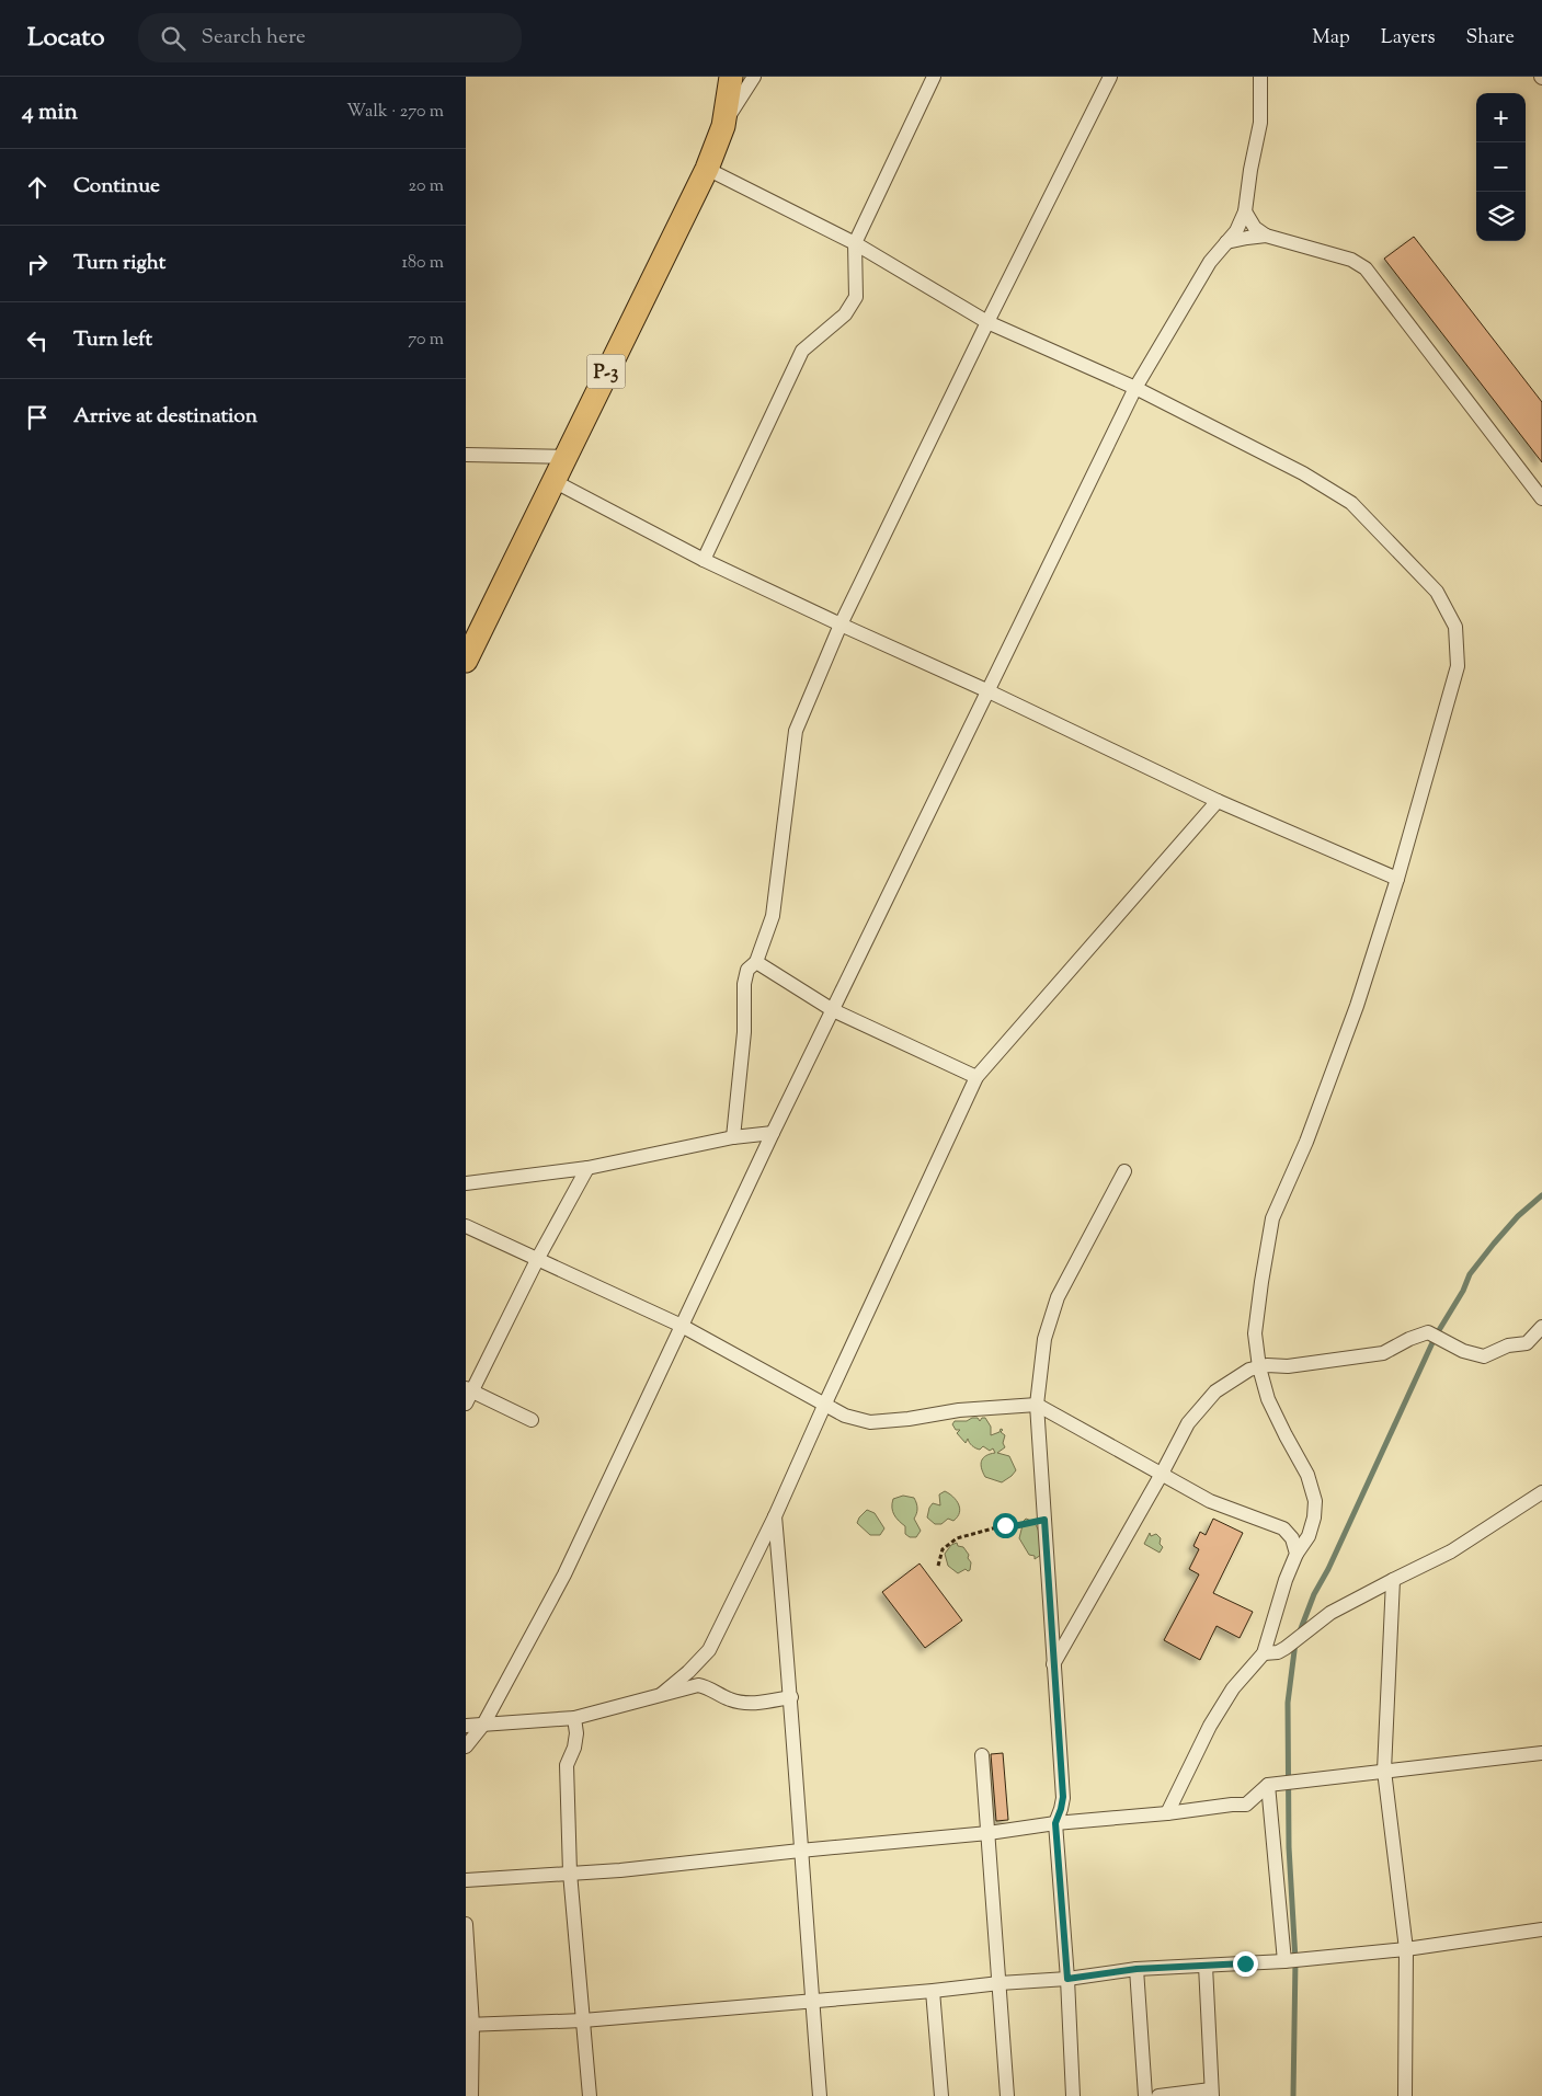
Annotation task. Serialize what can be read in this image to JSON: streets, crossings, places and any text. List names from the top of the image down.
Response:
{
  "streets": {
    "highway": ["P-3"]
  },
  "page": {
    "header": "Locato",
    "search": "Search here",
    "nav": ["Map", "Layers", "Share"],
    "heading": ["4 min", "Walk · 270 m"],
    "map_buttons": ["+", "−"],
    "list": [
      ["Continue", "20 m"],
      ["Turn right", "180 m"],
      ["Turn left", "70 m"],
      "Arrive at destination"
    ]
  }
}
